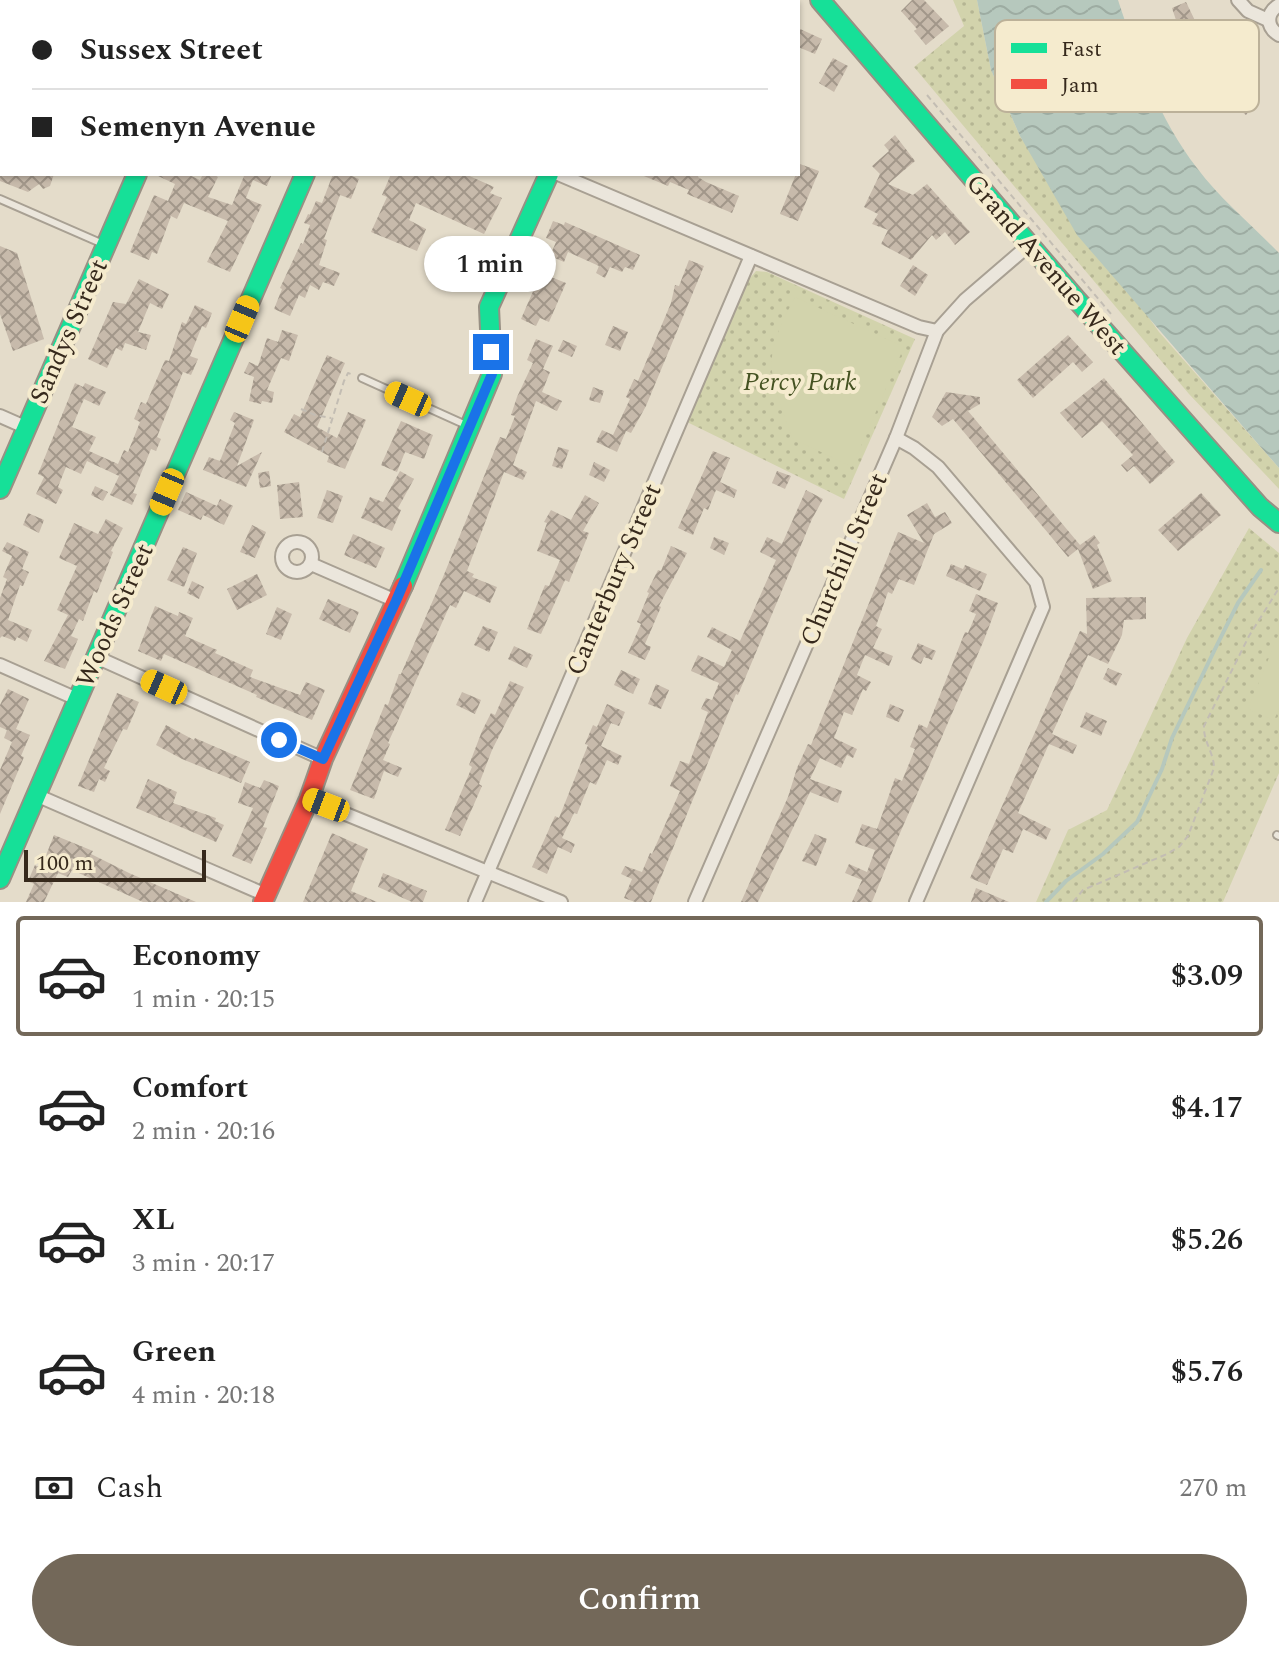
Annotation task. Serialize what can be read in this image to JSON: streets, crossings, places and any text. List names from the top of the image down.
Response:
{
  "streets": {
    "street": [
      "Grand Avenue West",
      "Sandys Street",
      "Churchill Street",
      "Canterbury Street",
      "Woods Street"
    ]
  },
  "crossings": [
    ["Grand Avenue West", "Churchill Street"]
  ],
  "parks": ["Percy Park"],
  "legend": ["Fast", "Jam"],
  "scale_bar": "100 m",
  "page": {
    "banner": ["Sussex Street", "Semenyn Avenue"],
    "bubble": "1 min",
    "scale": "100 m",
    "list": [
      {
        "name": "Economy",
        "note": "1 min · 20:15",
        "value": "$3.09"
      },
      {
        "name": "Comfort",
        "note": "2 min · 20:16",
        "value": "$4.17"
      },
      {
        "name": "XL",
        "note": "3 min · 20:17",
        "value": "$5.26"
      },
      {
        "name": "Green",
        "note": "4 min · 20:18",
        "value": "$5.76"
      }
    ],
    "pay": ["Cash", "270 m"],
    "buttons": "Confirm"
  }
}
